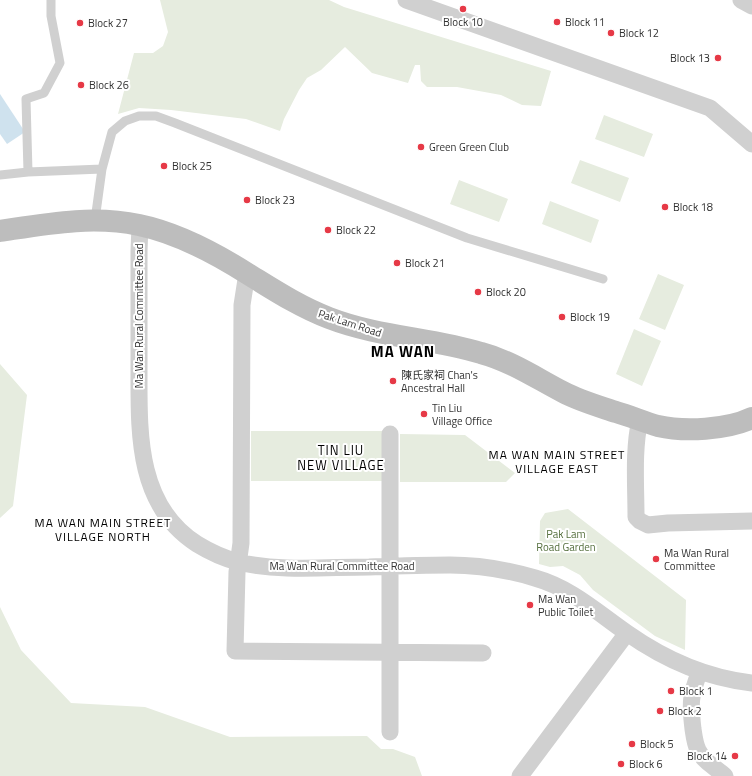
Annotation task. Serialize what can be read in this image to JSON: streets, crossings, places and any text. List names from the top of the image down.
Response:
{
  "streets": {
    "street": ["Ma Wan Rural Committee Road", "Pak Lam Road"]
  },
  "crossings": [
    ["Ma Wan Rural Committee Road", "Pak Lam Road"]
  ],
  "districts": [
    "MA WAN",
    "TIN LIU NEW VILLAGE",
    "MA WAN MAIN STREET VILLAGE EAST",
    "MA WAN MAIN STREET VILLAGE NORTH"
  ],
  "parks": ["Pak Lam Road Garden"],
  "places": [
    "Block 10",
    "Block 11",
    "Block 27",
    "Block 12",
    "Block 13",
    "Block 26",
    "Green Green Club",
    "Block 25",
    "Block 23",
    "Block 18",
    "Block 22",
    "Block 21",
    "Block 20",
    "Block 19",
    "陳氏家祠 Chan's Ancestral Hall",
    "Tin Liu Village Office",
    "Ma Wan Rural Committee",
    "Ma Wan Public Toilet",
    "Block 1",
    "Block 2",
    "Block 5",
    "Block 14",
    "Block 6"
  ]
}
